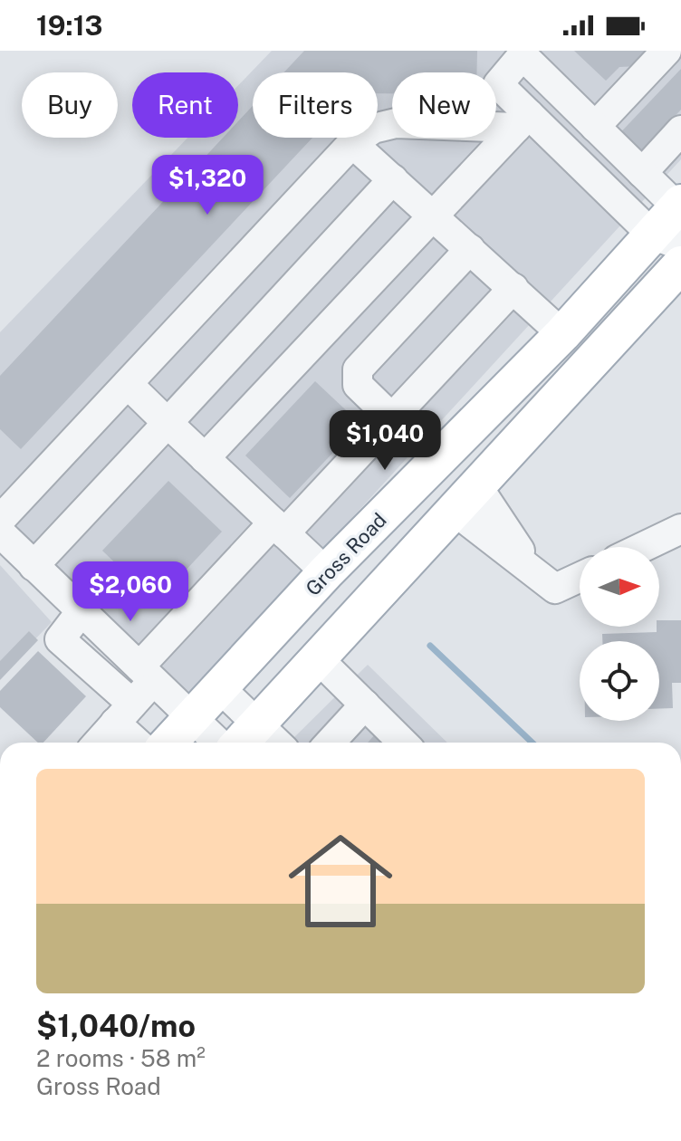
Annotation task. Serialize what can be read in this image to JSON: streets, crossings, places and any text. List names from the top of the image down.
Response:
{
  "streets": {
    "main road": ["Gross Road"]
  },
  "north": "right",
  "page": {
    "status": "19:13",
    "chip": [
      "Buy",
      "Rent",
      "Filters",
      "New"
    ],
    "price": ["$1,320", "$1,040", "$2,060"],
    "list": [
      {
        "name": "$1,040/mo",
        "note": "2 rooms · 58 m² · Gross Road"
      }
    ]
  }
}
